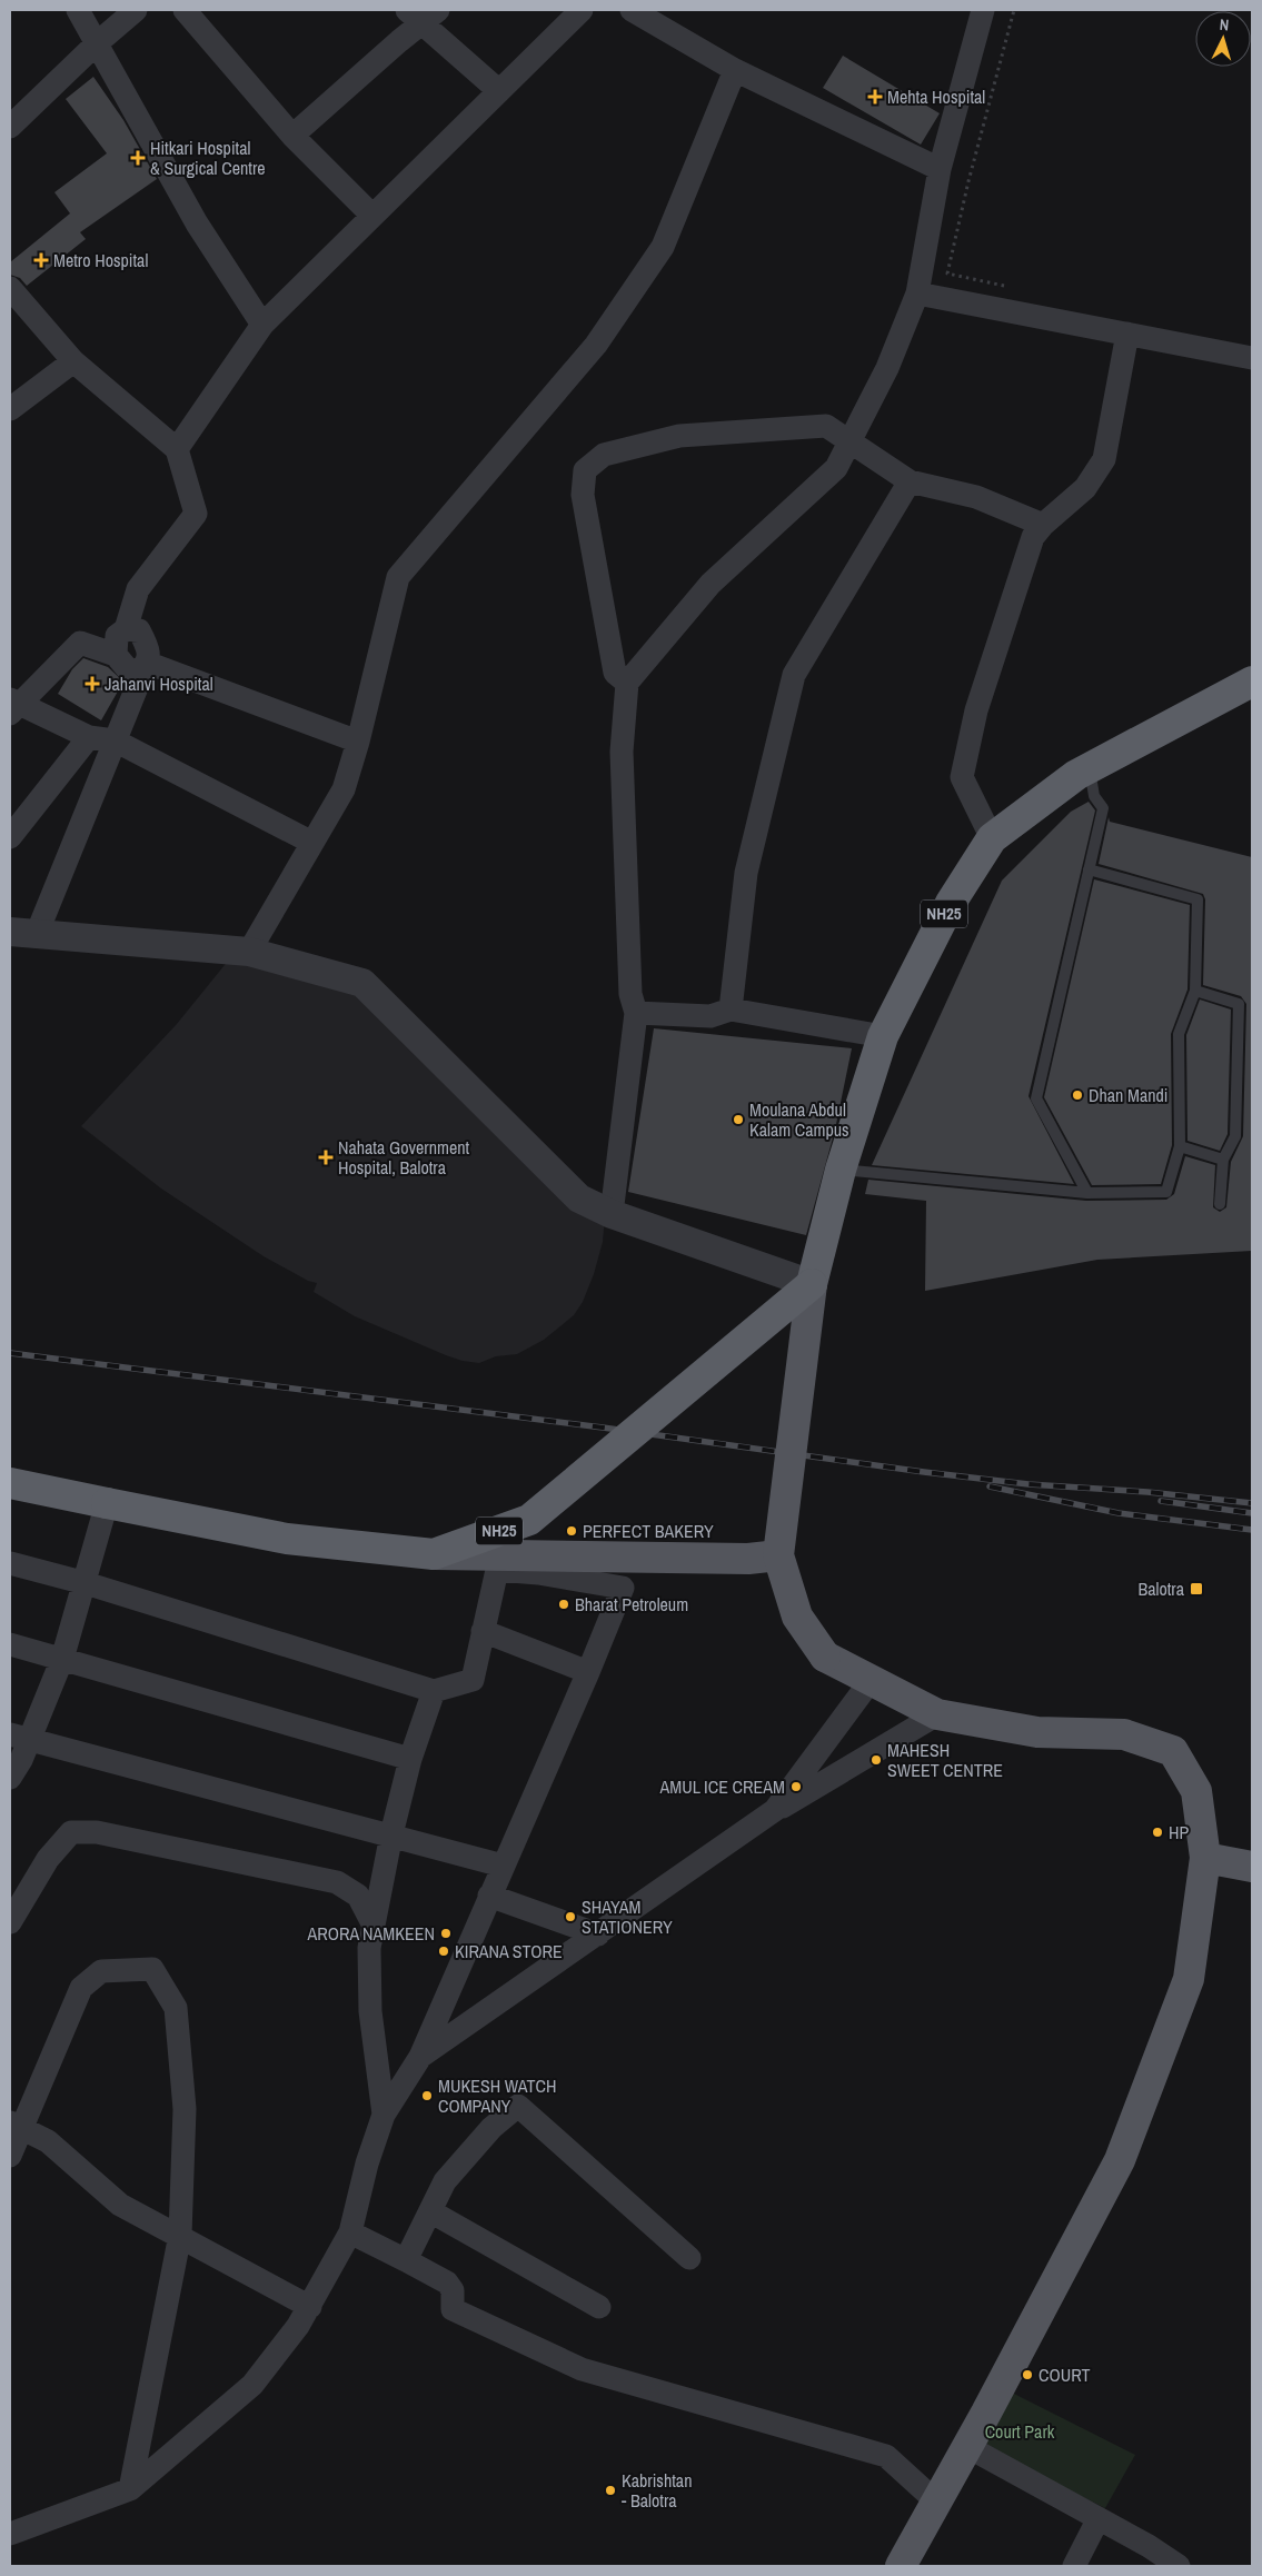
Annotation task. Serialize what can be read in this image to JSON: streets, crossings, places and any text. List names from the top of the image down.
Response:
{
  "streets": {
    "highway": ["NH25"]
  },
  "parks": ["Court Park"],
  "places": {
    "health": [
      "Mehta Hospital",
      "Hitkari Hospital & Surgical Centre",
      "Metro Hospital",
      "Jahanvi Hospital",
      "Nahata Government Hospital, Balotra"
    ],
    "other": [
      "Dhan Mandi",
      "Moulana Abdul Kalam Campus",
      "PERFECT BAKERY",
      "Bharat Petroleum",
      "MAHESH SWEET CENTRE",
      "AMUL ICE CREAM",
      "HP",
      "SHAYAM STATIONERY",
      "ARORA NAMKEEN",
      "KIRANA STORE",
      "MUKESH WATCH COMPANY",
      "COURT",
      "Kabrishtan - Balotra"
    ],
    "transit": ["Balotra"]
  },
  "north": "top"
}
